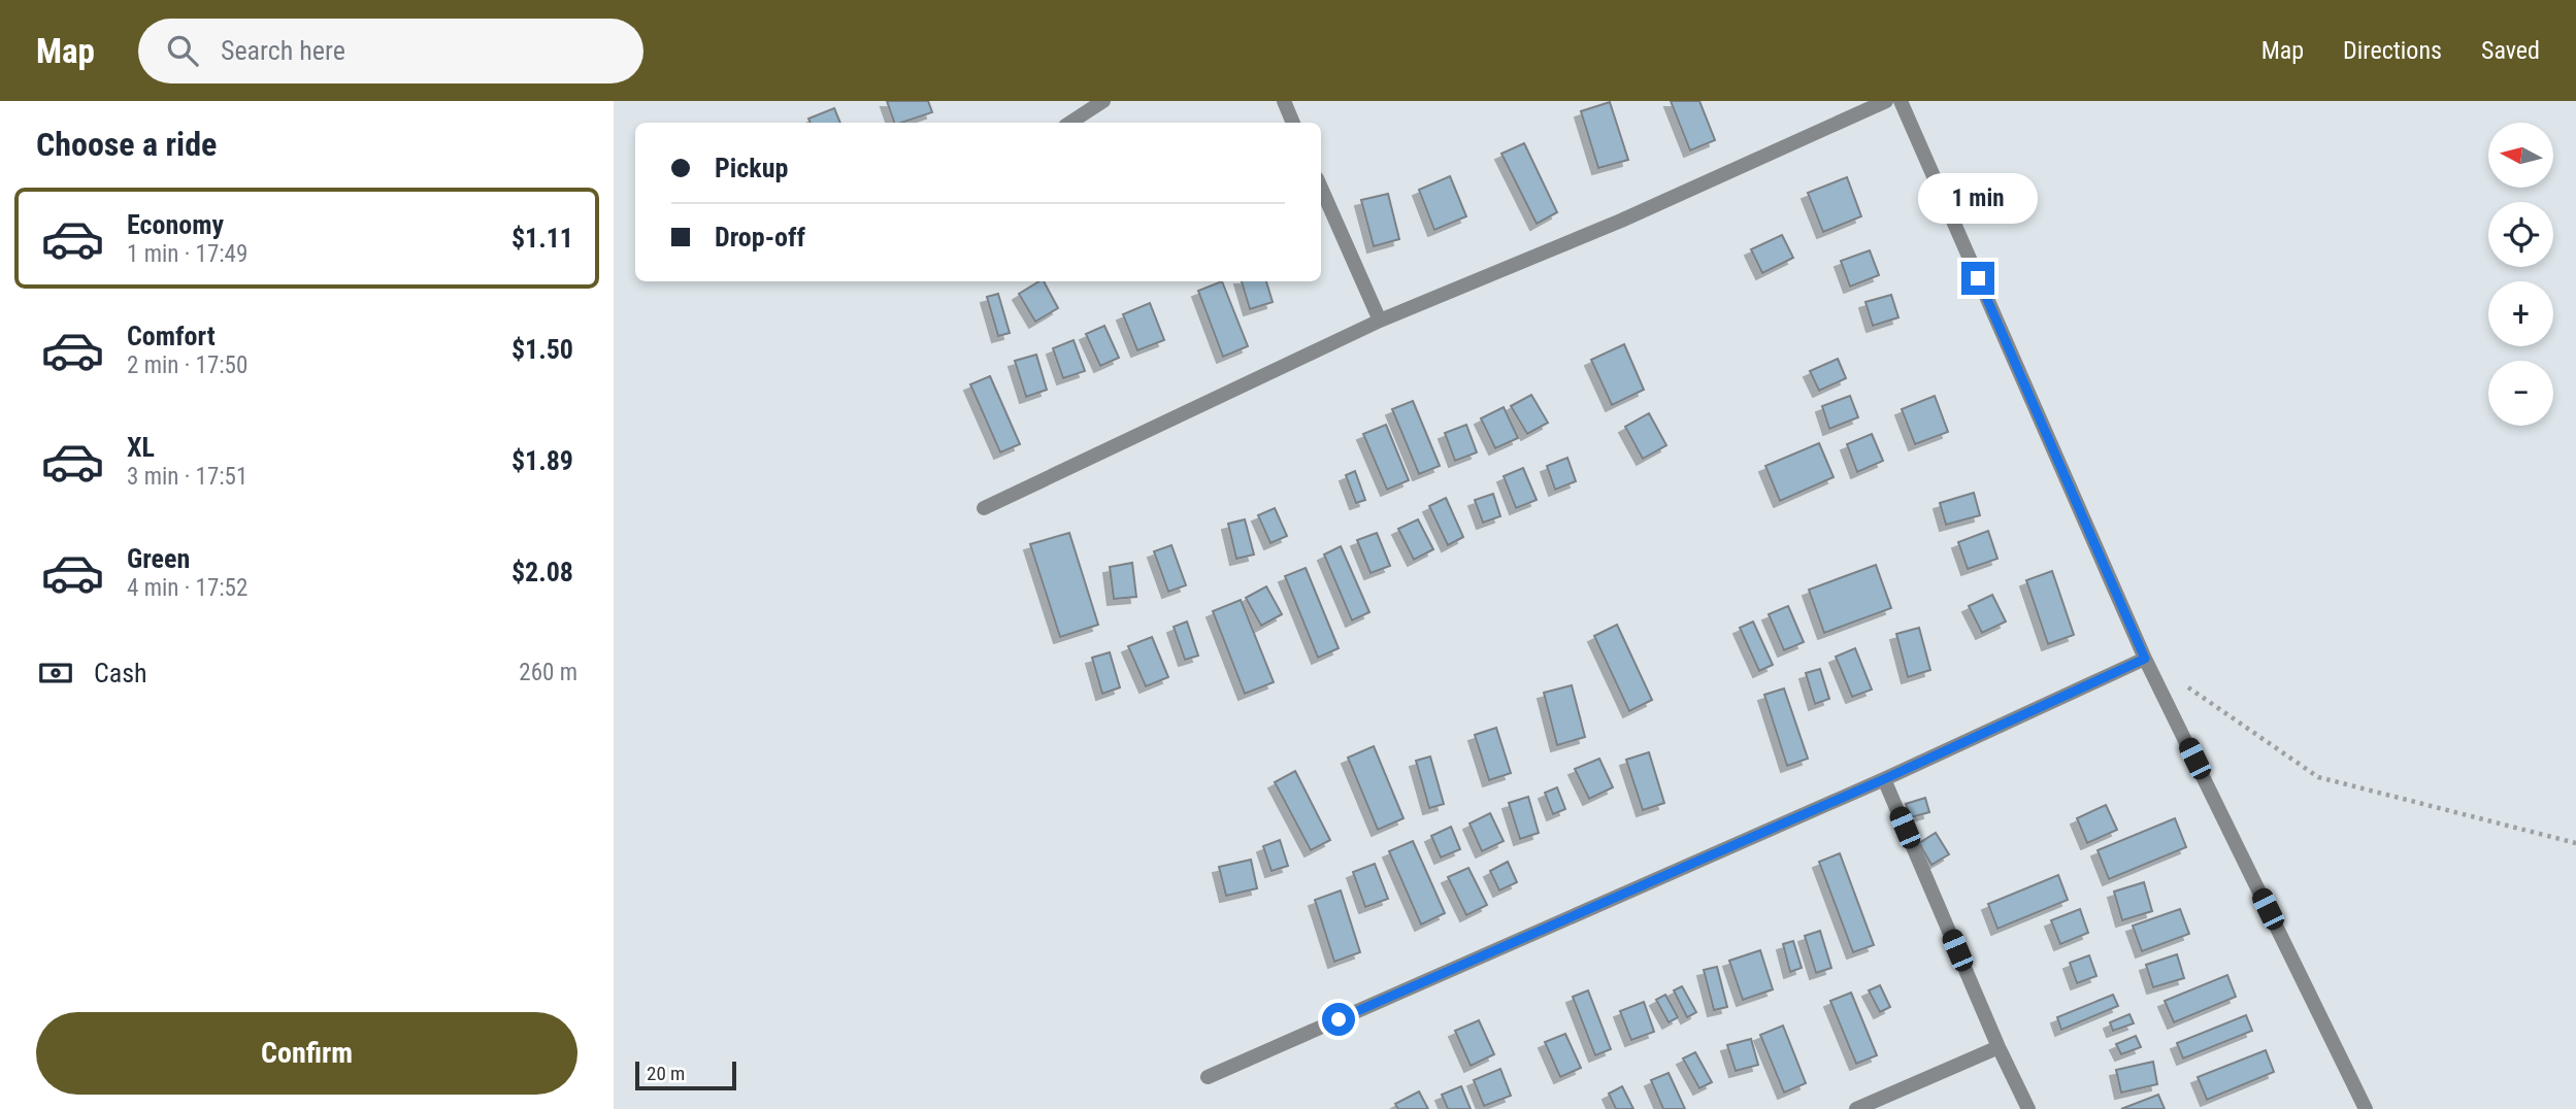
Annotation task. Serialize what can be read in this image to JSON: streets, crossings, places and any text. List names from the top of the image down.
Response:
{
  "scale_bar": "20 m",
  "north": "left",
  "page": {
    "header": "Map",
    "search": "Search here",
    "nav": ["Map", "Directions", "Saved"],
    "heading": "Choose a ride",
    "map_buttons": ["+", "−"],
    "banner": ["Pickup", "Drop-off"],
    "bubble": "1 min",
    "list": [
      {
        "name": "Economy",
        "note": "1 min · 17:49",
        "value": "$1.11"
      },
      {
        "name": "Comfort",
        "note": "2 min · 17:50",
        "value": "$1.50"
      },
      {
        "name": "XL",
        "note": "3 min · 17:51",
        "value": "$1.89"
      },
      {
        "name": "Green",
        "note": "4 min · 17:52",
        "value": "$2.08"
      }
    ],
    "pay": ["Cash", "260 m"],
    "buttons": "Confirm",
    "scale": "20 m"
  }
}
